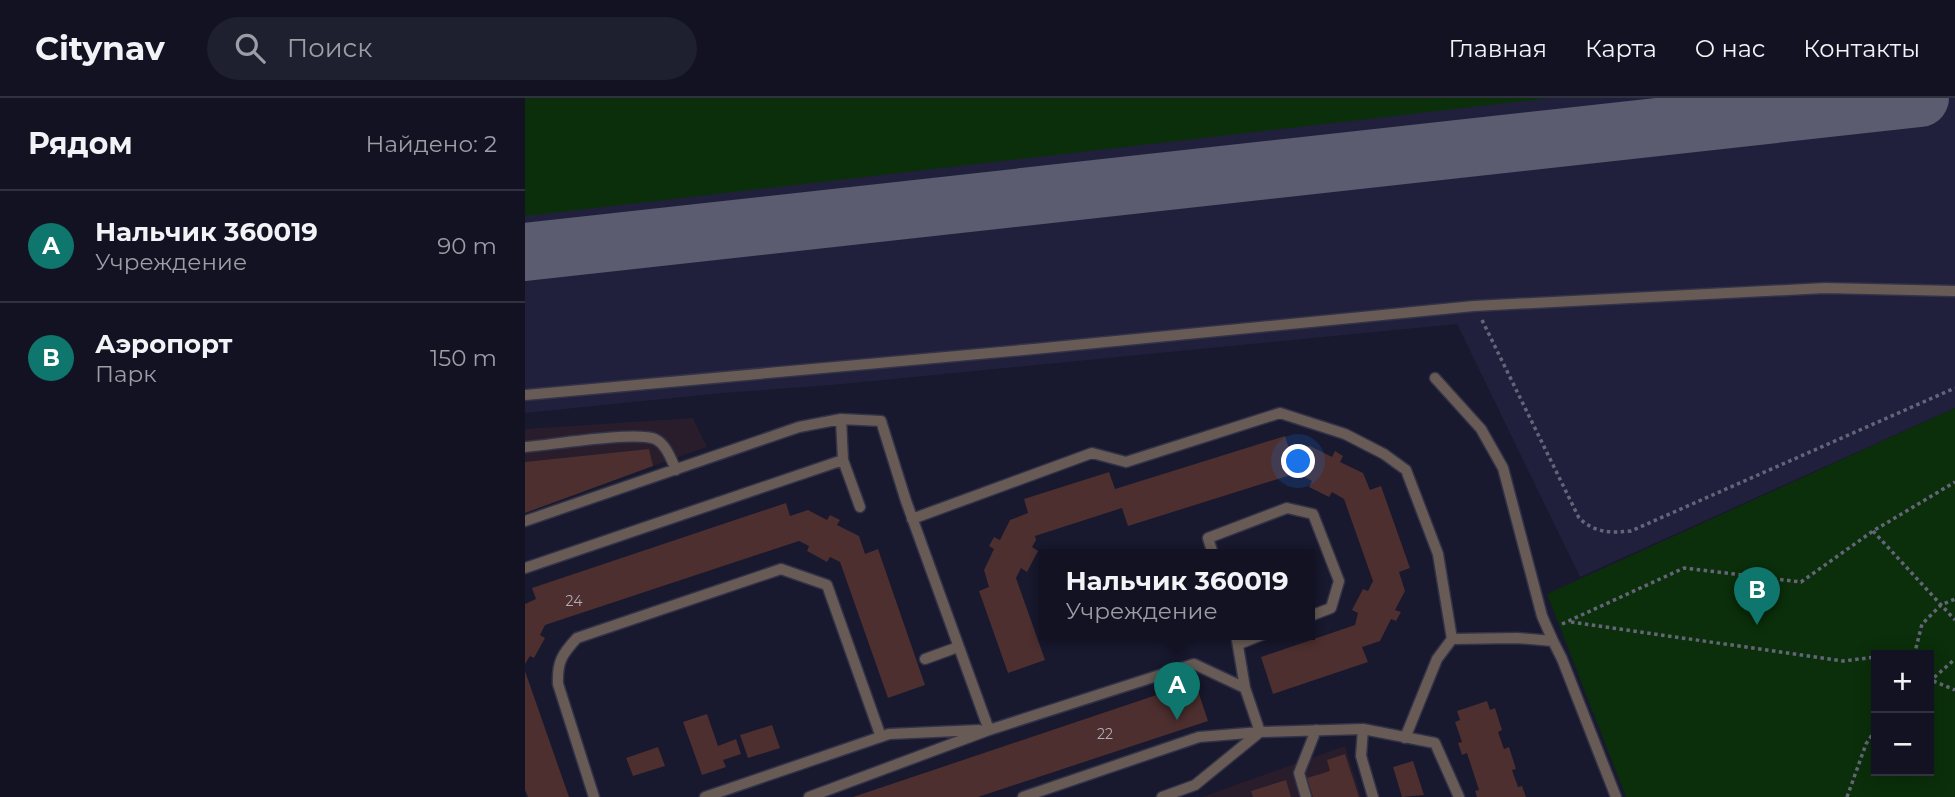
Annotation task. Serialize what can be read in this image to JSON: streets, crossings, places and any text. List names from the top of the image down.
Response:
{
  "house_numbers": ["24", "22"],
  "page": {
    "header": "Citynav",
    "search": "Поиск",
    "nav": [
      "Главная",
      "Карта",
      "О нас",
      "Контакты"
    ],
    "heading": ["Рядом", "Найдено: 2"],
    "list": [
      {
        "mark": "A",
        "name": "Нальчик 360019",
        "note": "Учреждение",
        "value": "90 m"
      },
      {
        "mark": "B",
        "name": "Аэропорт",
        "note": "Парк",
        "value": "150 m"
      }
    ],
    "popup": ["Нальчик 360019", "Учреждение"],
    "pins": ["B", "A"],
    "map_buttons": ["+", "−"]
  }
}
